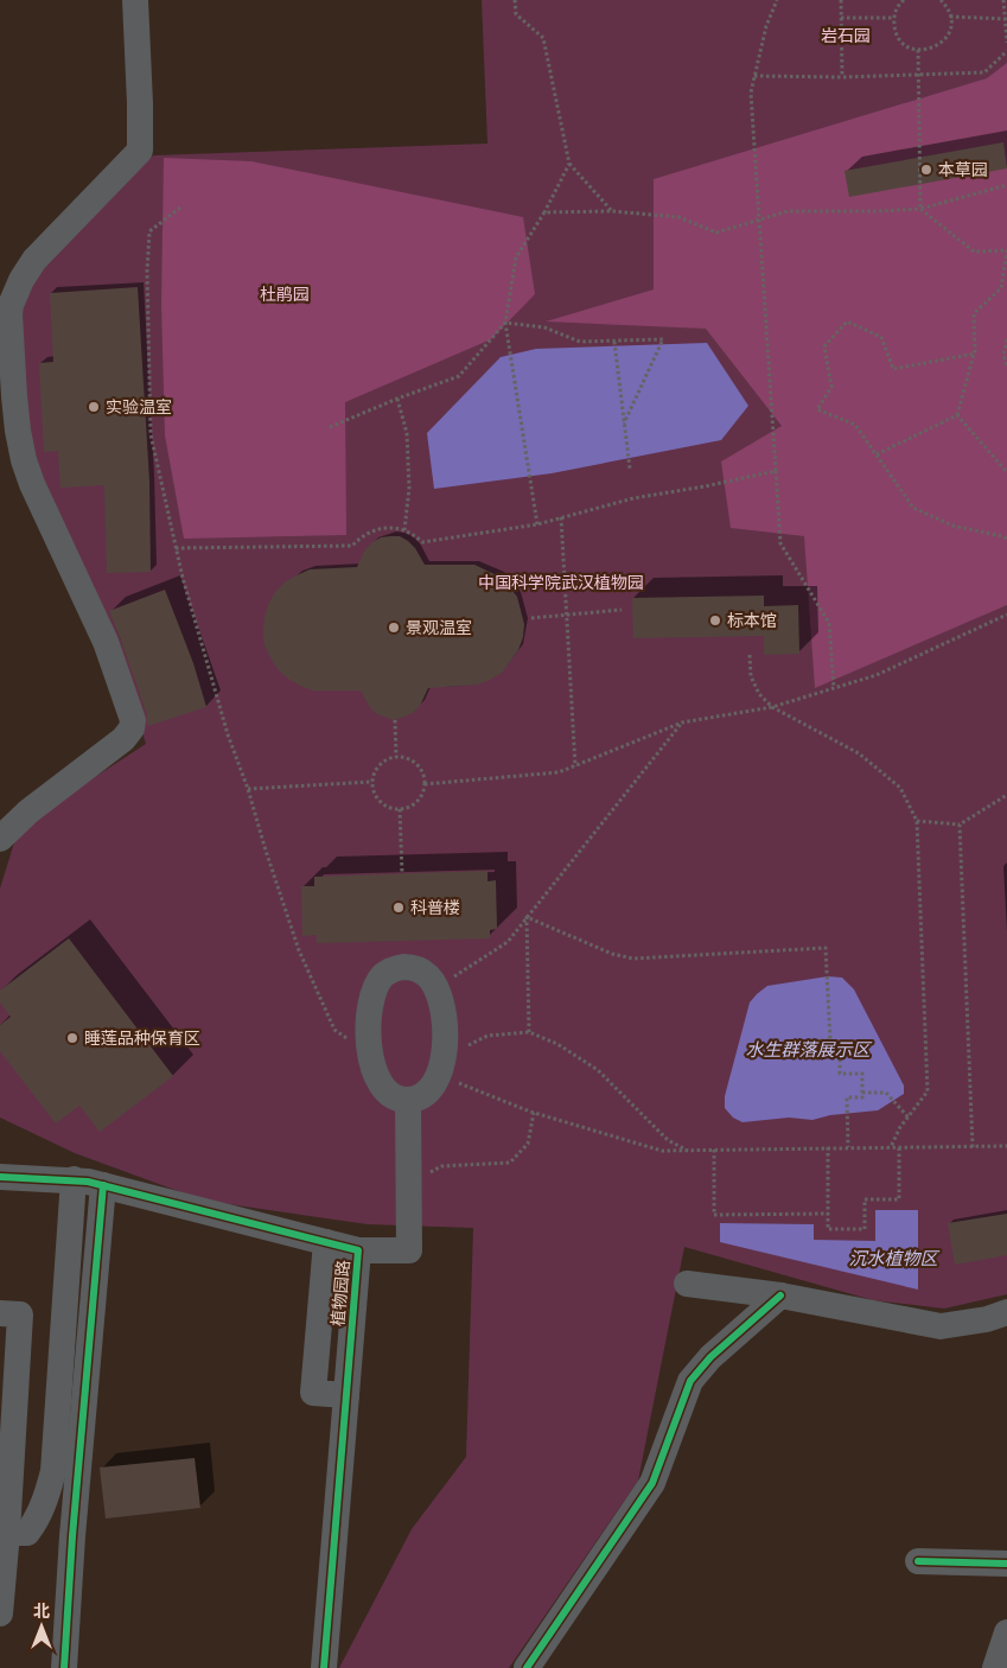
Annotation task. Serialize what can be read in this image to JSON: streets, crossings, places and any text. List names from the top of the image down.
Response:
{
  "streets": {
    "street": ["植物园路"]
  },
  "water": ["水生群落展示区", "沉水植物区"],
  "parks": ["岩石园", "杜鹃园", "中国科学院武汉植物园"],
  "places": [
    "本草园",
    "实验温室",
    "标本馆",
    "景观温室",
    "科普楼",
    "睡莲品种保育区"
  ],
  "north": "top"
}
